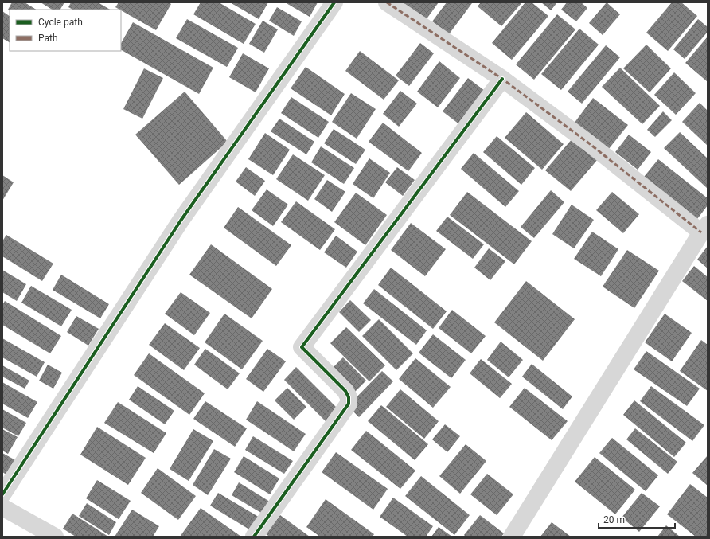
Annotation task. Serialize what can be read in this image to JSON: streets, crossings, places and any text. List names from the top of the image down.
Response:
{
  "legend": ["Cycle path", "Path"],
  "scale_bar": "20 m"
}
